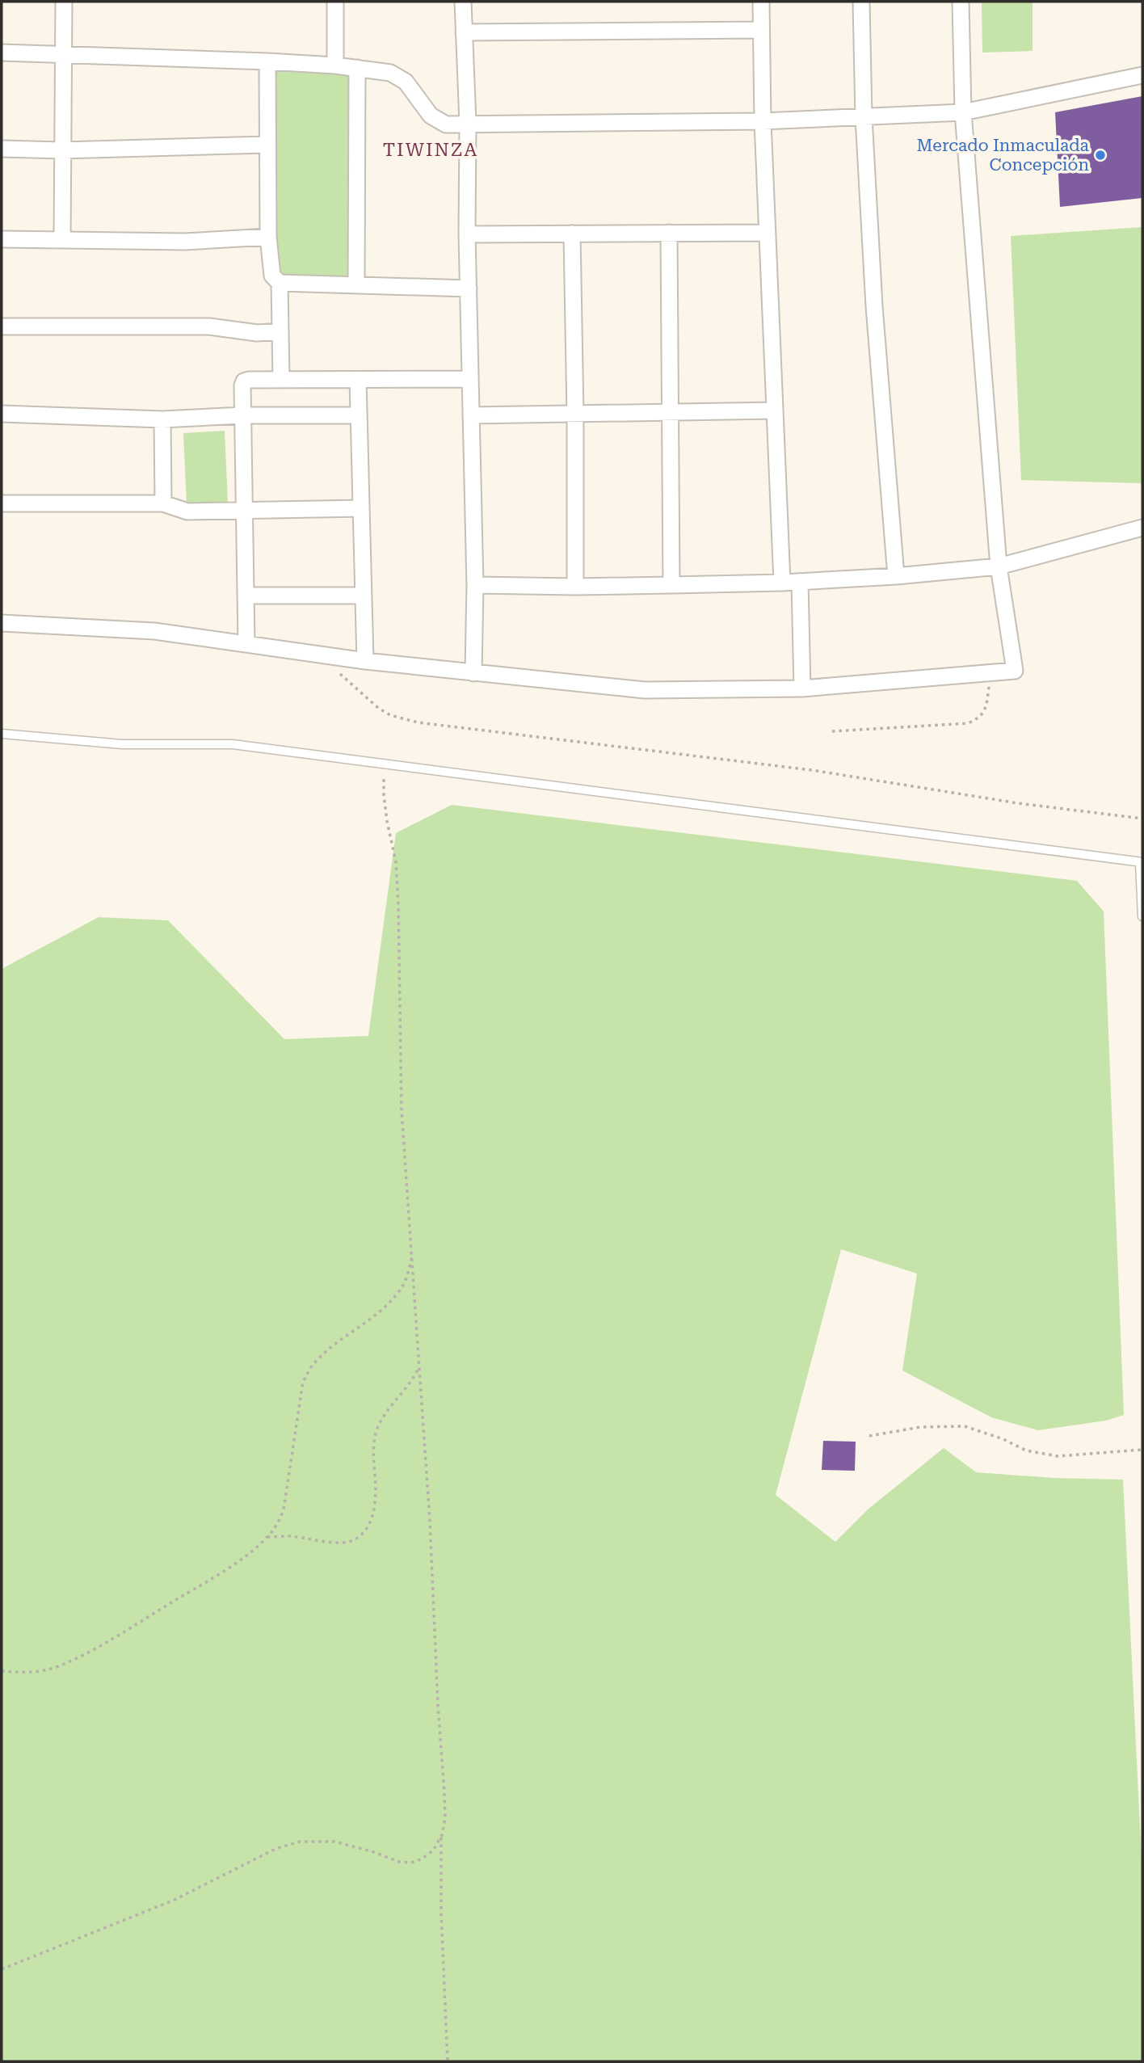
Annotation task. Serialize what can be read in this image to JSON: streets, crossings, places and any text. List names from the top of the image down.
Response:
{
  "districts": ["TIWINZA"],
  "places": ["Mercado Inmaculada Concepción"]
}
